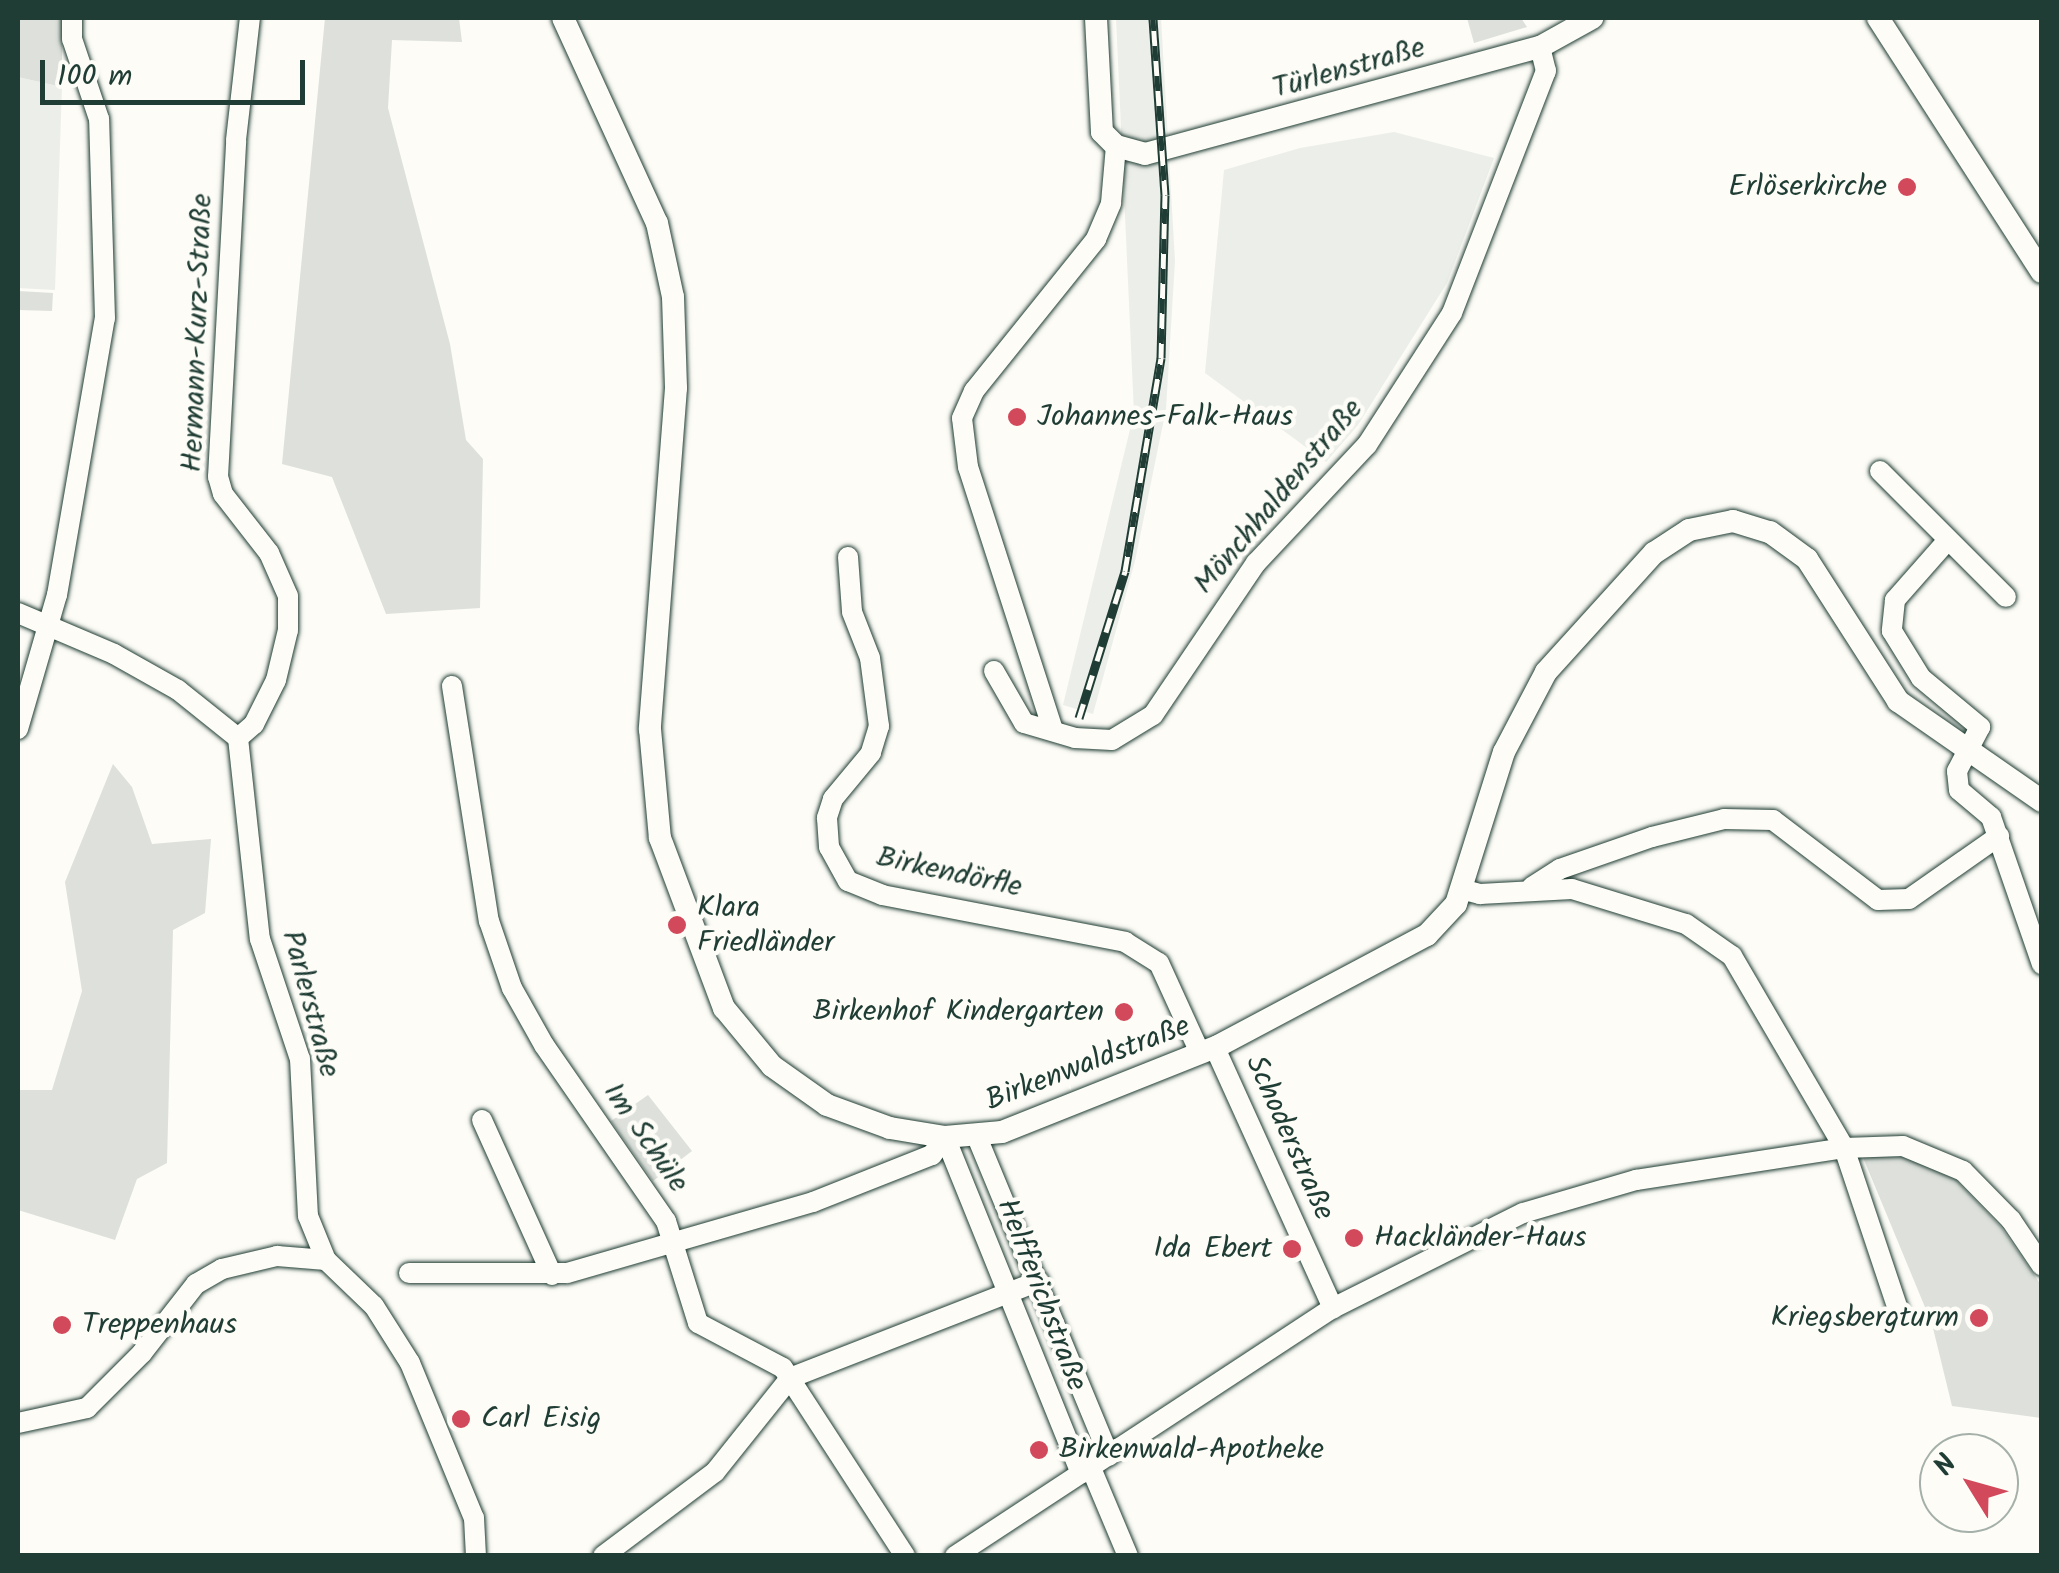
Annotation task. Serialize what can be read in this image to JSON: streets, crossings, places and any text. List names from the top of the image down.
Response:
{
  "streets": {
    "street": [
      "Türlenstraße",
      "Hermann-Kurz-Straße",
      "Mönchhaldenstraße",
      "Birkendörfle",
      "Parlerstraße",
      "Birkenwaldstraße",
      "Im Schüle",
      "Schoderstraße",
      "Helfferichstraße"
    ]
  },
  "crossings": [
    ["Türlenstraße", "Mönchhaldenstraße"],
    ["Hermann-Kurz-Straße", "Parlerstraße"],
    ["Birkendörfle", "Birkenwaldstraße"],
    ["Birkendörfle", "Schoderstraße"],
    ["Birkenwaldstraße", "Schoderstraße"],
    ["Birkenwaldstraße", "Helfferichstraße"]
  ],
  "places": [
    "Erlöserkirche",
    "Johannes-Falk-Haus",
    "Klara Friedländer",
    "Birkenhof Kindergarten",
    "Hackländer-Haus",
    "Ida Ebert",
    "Kriegsbergturm",
    "Treppenhaus",
    "Carl Eisig",
    "Birkenwald-Apotheke"
  ],
  "scale_bar": "100 m",
  "north": "top left"
}
